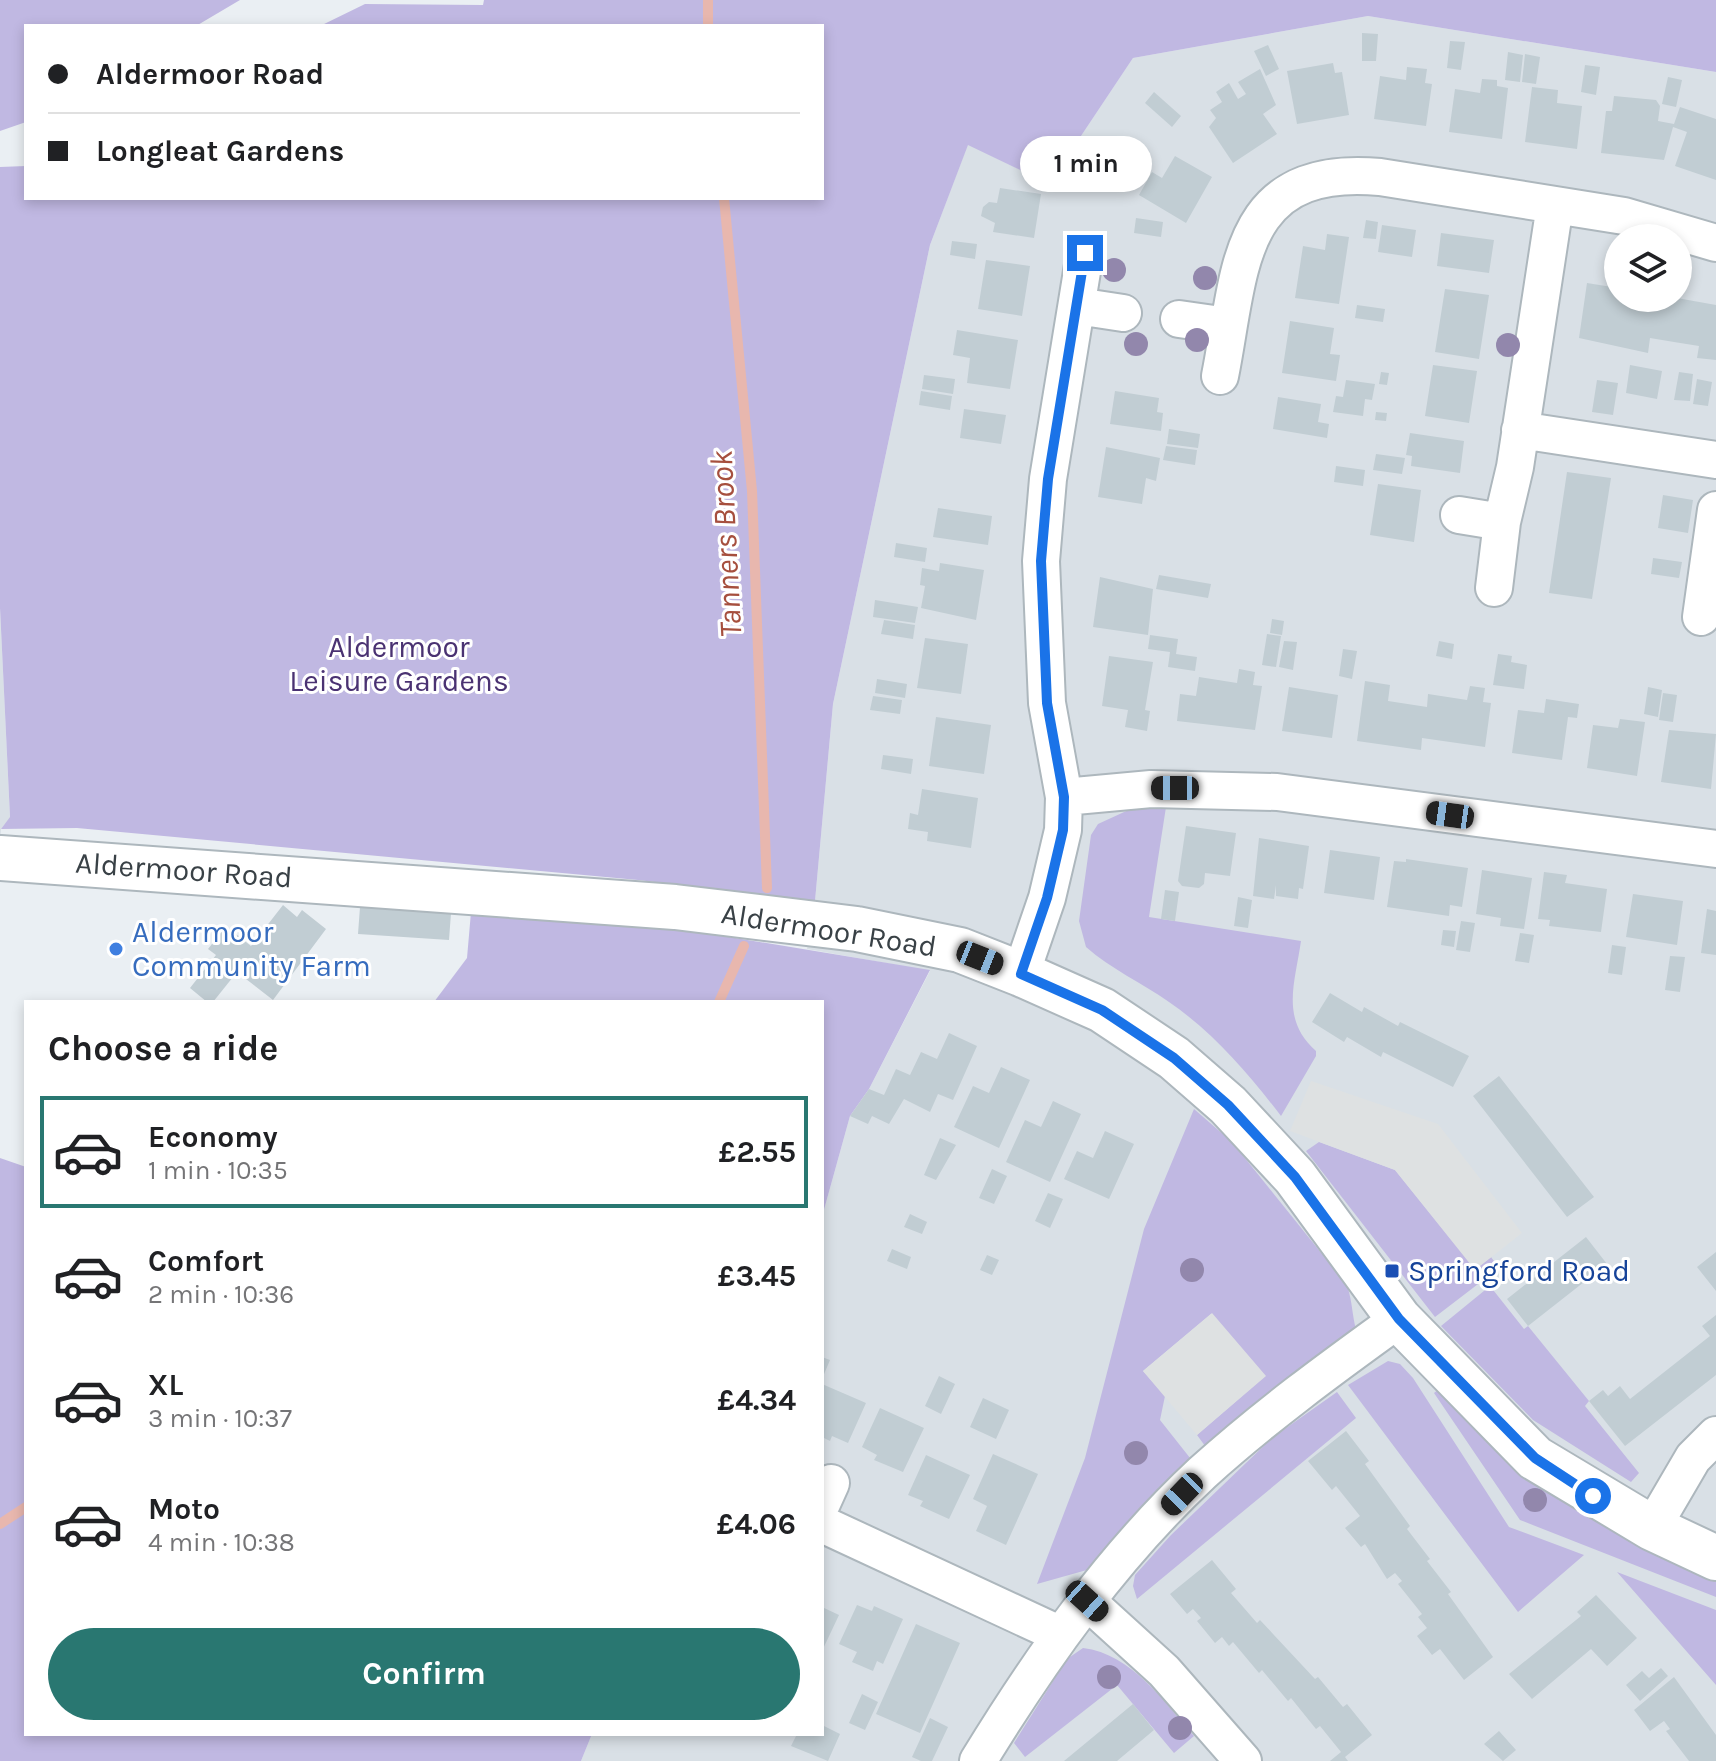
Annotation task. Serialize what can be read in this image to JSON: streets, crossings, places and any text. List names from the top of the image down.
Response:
{
  "streets": {
    "street": ["Aldermoor Road"]
  },
  "water": ["Tanners Brook"],
  "parks": ["Aldermoor Leisure Gardens"],
  "places": {
    "other": ["Aldermoor Community Farm"],
    "transit": ["Springford Road"]
  },
  "page": {
    "banner": ["Aldermoor Road", "Longleat Gardens"],
    "bubble": "1 min",
    "heading": "Choose a ride",
    "list": [
      {
        "name": "Economy",
        "note": "1 min · 10:35",
        "value": "£2.55"
      },
      {
        "name": "Comfort",
        "note": "2 min · 10:36",
        "value": "£3.45"
      },
      {
        "name": "XL",
        "note": "3 min · 10:37",
        "value": "£4.34"
      },
      {
        "name": "Moto",
        "note": "4 min · 10:38",
        "value": "£4.06"
      }
    ],
    "buttons": "Confirm"
  }
}
